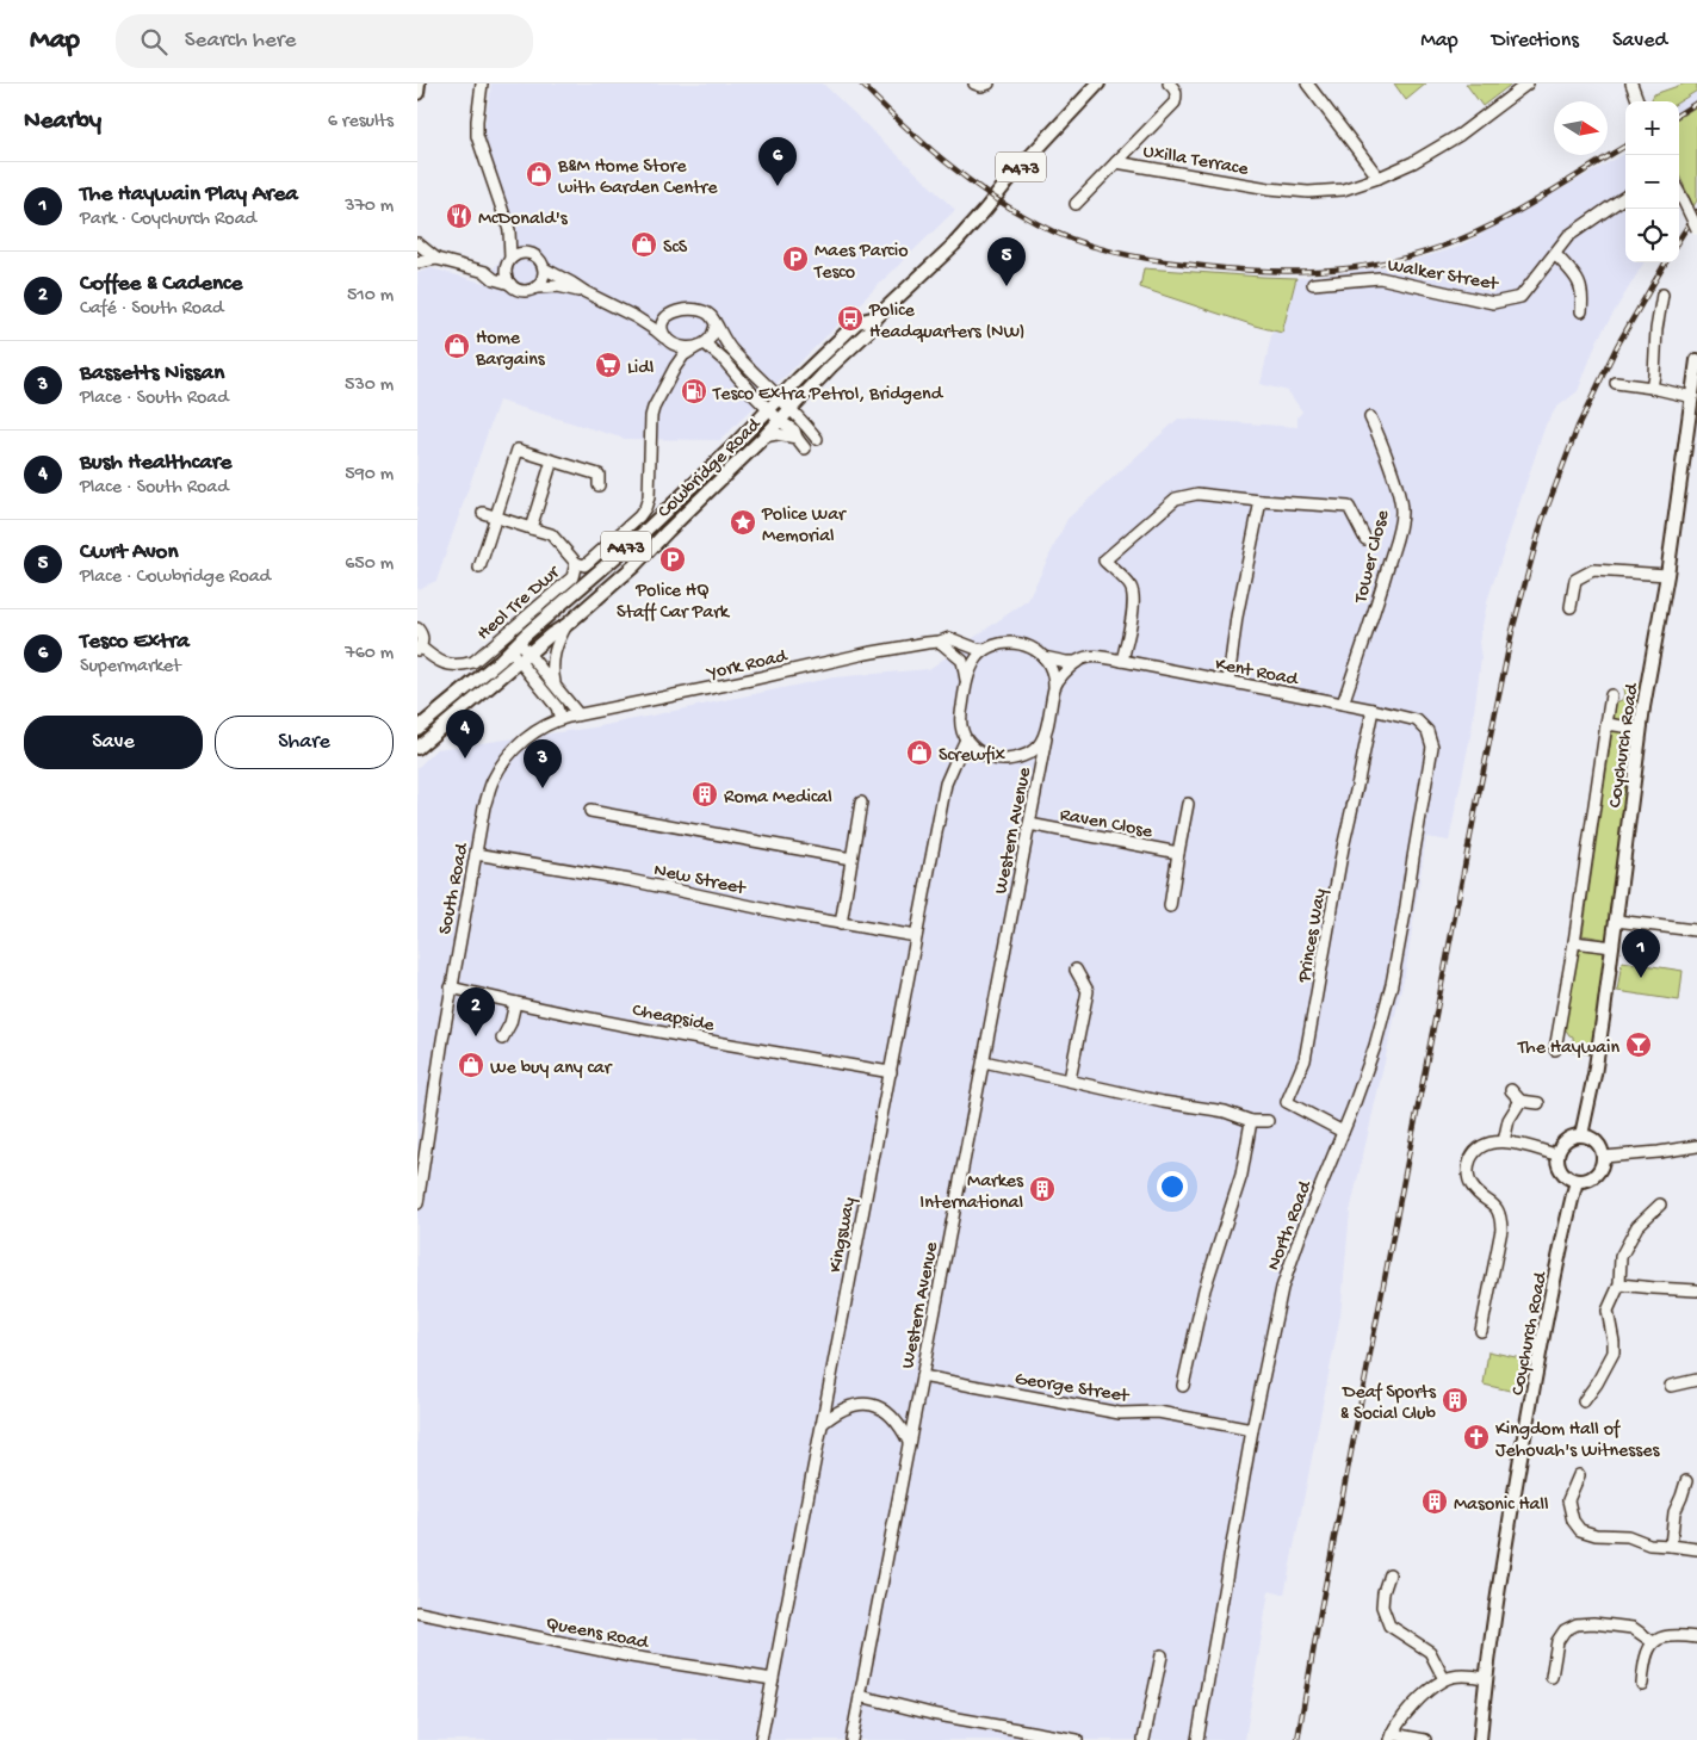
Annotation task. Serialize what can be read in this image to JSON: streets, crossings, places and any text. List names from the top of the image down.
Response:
{
  "streets": {
    "main road": ["A473", "Cowbridge Road", "Coychurch Road"],
    "street": [
      "Uxilla Terrace",
      "Walker Street",
      "Tower Close",
      "Heol Tre Dwr",
      "York Road",
      "Kent Road",
      "Raven Close",
      "Western Avenue",
      "New Street",
      "South Road",
      "Princes Way",
      "Cheapside",
      "North Road",
      "Kingsway",
      "George Street",
      "Queens Road"
    ]
  },
  "crossings": [
    ["Tower Close", "Kent Road"],
    ["York Road", "Kent Road"],
    ["York Road", "Western Avenue"],
    ["York Road", "South Road"],
    ["York Road", "Kingsway"],
    ["Kent Road", "Western Avenue"],
    ["Kent Road", "Princes Way"],
    ["Kent Road", "North Road"],
    ["Kent Road", "Kingsway"],
    ["Raven Close", "Western Avenue"],
    ["Western Avenue", "Kingsway"],
    ["Western Avenue", "George Street"],
    ["New Street", "South Road"],
    ["New Street", "Kingsway"],
    ["South Road", "Cheapside"],
    ["Princes Way", "North Road"],
    ["Cheapside", "Kingsway"],
    ["North Road", "George Street"],
    ["Kingsway", "Queens Road"]
  ],
  "places": {
    "shop": [
      "B&M Home Store with Garden Centre",
      "ScS",
      "Home Bargains",
      "Screwfix",
      "We buy any car"
    ],
    "restaurant": ["McDonald's"],
    "parking": ["Maes Parcio Tesco", "Police HQ Staff Car Park"],
    "bus stop": ["Police Headquarters (NW)"],
    "supermarket": ["Lidl"],
    "fuel station": ["Tesco Extra Petrol, Bridgend"],
    "place": ["Police War Memorial"],
    "building": [
      "Roma Medical",
      "Markes International",
      "Deaf Sports & Social Club",
      "Masonic Hall"
    ],
    "bar": ["The Haywain"],
    "church": ["Kingdom Hall of Jehovah's Witnesses"]
  },
  "north": "right",
  "page": {
    "header": "Map",
    "search": "Search here",
    "nav": ["Map", "Directions", "Saved"],
    "heading": ["Nearby", "6 results"],
    "map_buttons": ["+", "−"],
    "pins": [
      "6",
      "5",
      "4",
      "3",
      "1",
      "2"
    ],
    "list": [
      {
        "mark": "1",
        "name": "The Haywain Play Area",
        "note": "Park · Coychurch Road",
        "value": "370 m"
      },
      {
        "mark": "2",
        "name": "Coffee & Cadence",
        "note": "Café · South Road",
        "value": "510 m"
      },
      {
        "mark": "3",
        "name": "Bassetts Nissan",
        "note": "Place · South Road",
        "value": "530 m"
      },
      {
        "mark": "4",
        "name": "Bush Healthcare",
        "note": "Place · South Road",
        "value": "590 m"
      },
      {
        "mark": "5",
        "name": "Cwrt Avon",
        "note": "Place · Cowbridge Road",
        "value": "650 m"
      },
      {
        "mark": "6",
        "name": "Tesco Extra",
        "note": "Supermarket",
        "value": "760 m"
      }
    ],
    "buttons": ["Save", "Share"]
  }
}
